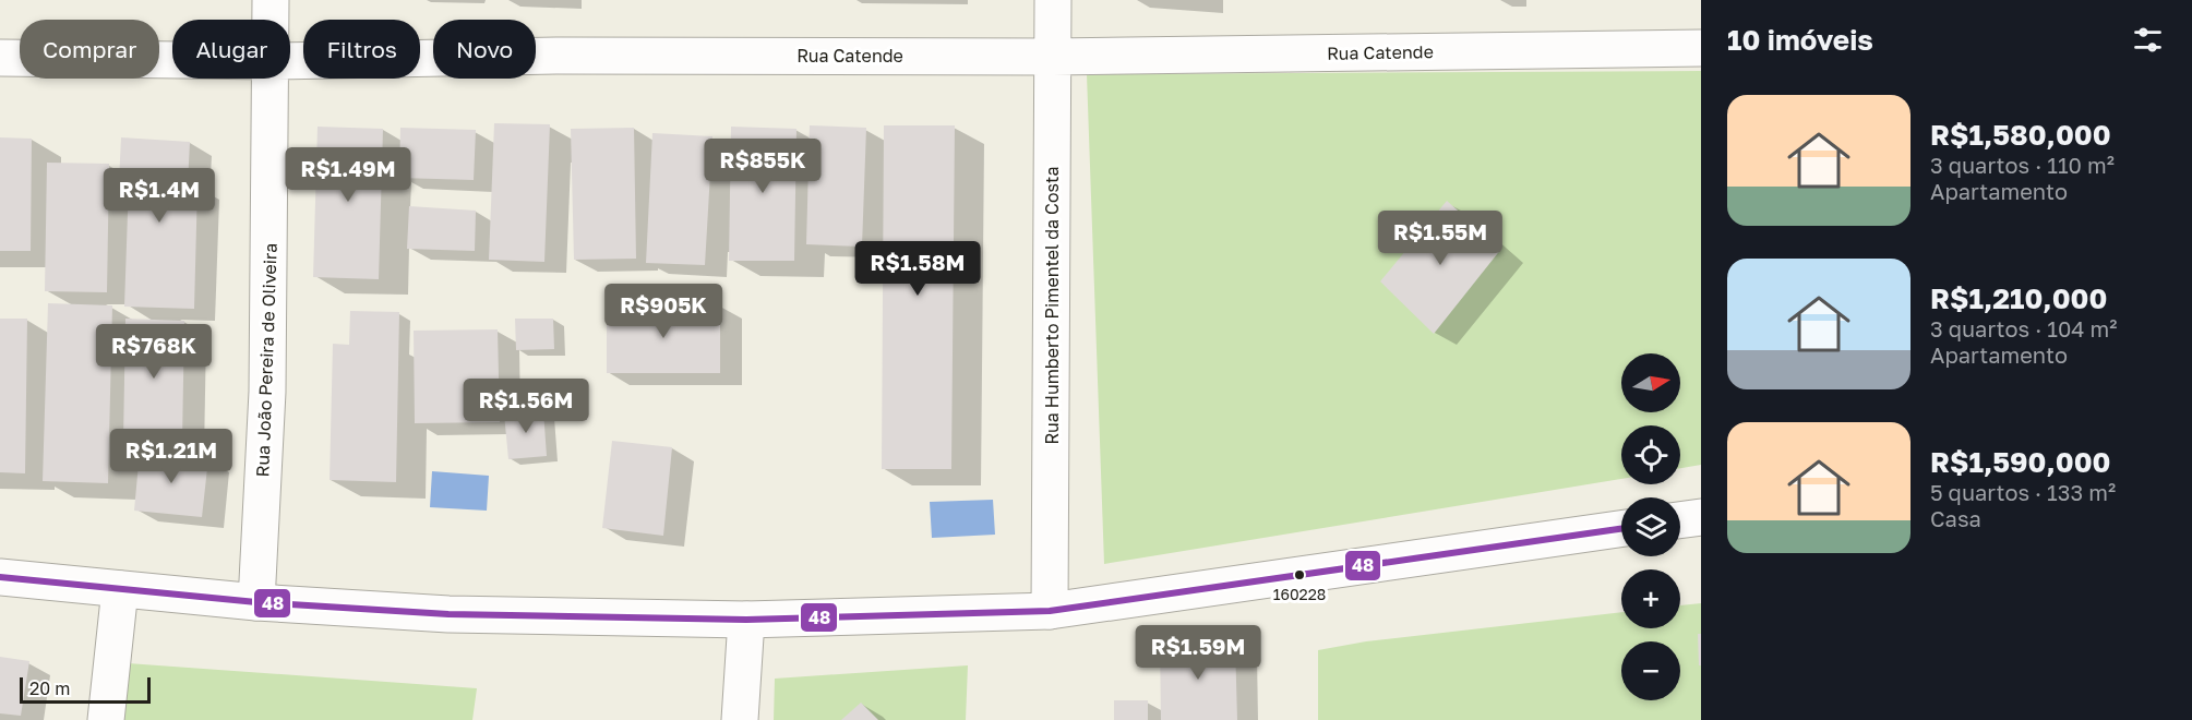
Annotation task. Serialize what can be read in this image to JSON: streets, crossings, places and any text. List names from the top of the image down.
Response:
{
  "streets": {
    "street": ["Rua Catende", "Rua Humberto Pimentel da Costa", "Rua João Pereira de Oliveira"]
  },
  "crossings": [
    ["Rua Catende", "Rua Humberto Pimentel da Costa"]
  ],
  "places": ["160228"],
  "lines": ["transit line 48"],
  "scale_bar": "20 m",
  "north": "right",
  "page": {
    "heading": "10 imóveis",
    "chip": [
      "Comprar",
      "Alugar",
      "Filtros",
      "Novo"
    ],
    "list": [
      {
        "name": "R$1,580,000",
        "note": "3 quartos · 110 m² · Apartamento"
      },
      {
        "name": "R$1,210,000",
        "note": "3 quartos · 104 m² · Apartamento"
      },
      {
        "name": "R$1,590,000",
        "note": "5 quartos · 133 m² · Casa"
      }
    ],
    "price": [
      "R$855K",
      "R$1.49M",
      "R$1.4M",
      "R$1.55M",
      "R$1.58M",
      "R$905K",
      "R$768K",
      "R$1.56M",
      "R$1.21M",
      "R$1.59M"
    ],
    "map_buttons": ["+", "−"],
    "scale": "20 m"
  }
}
